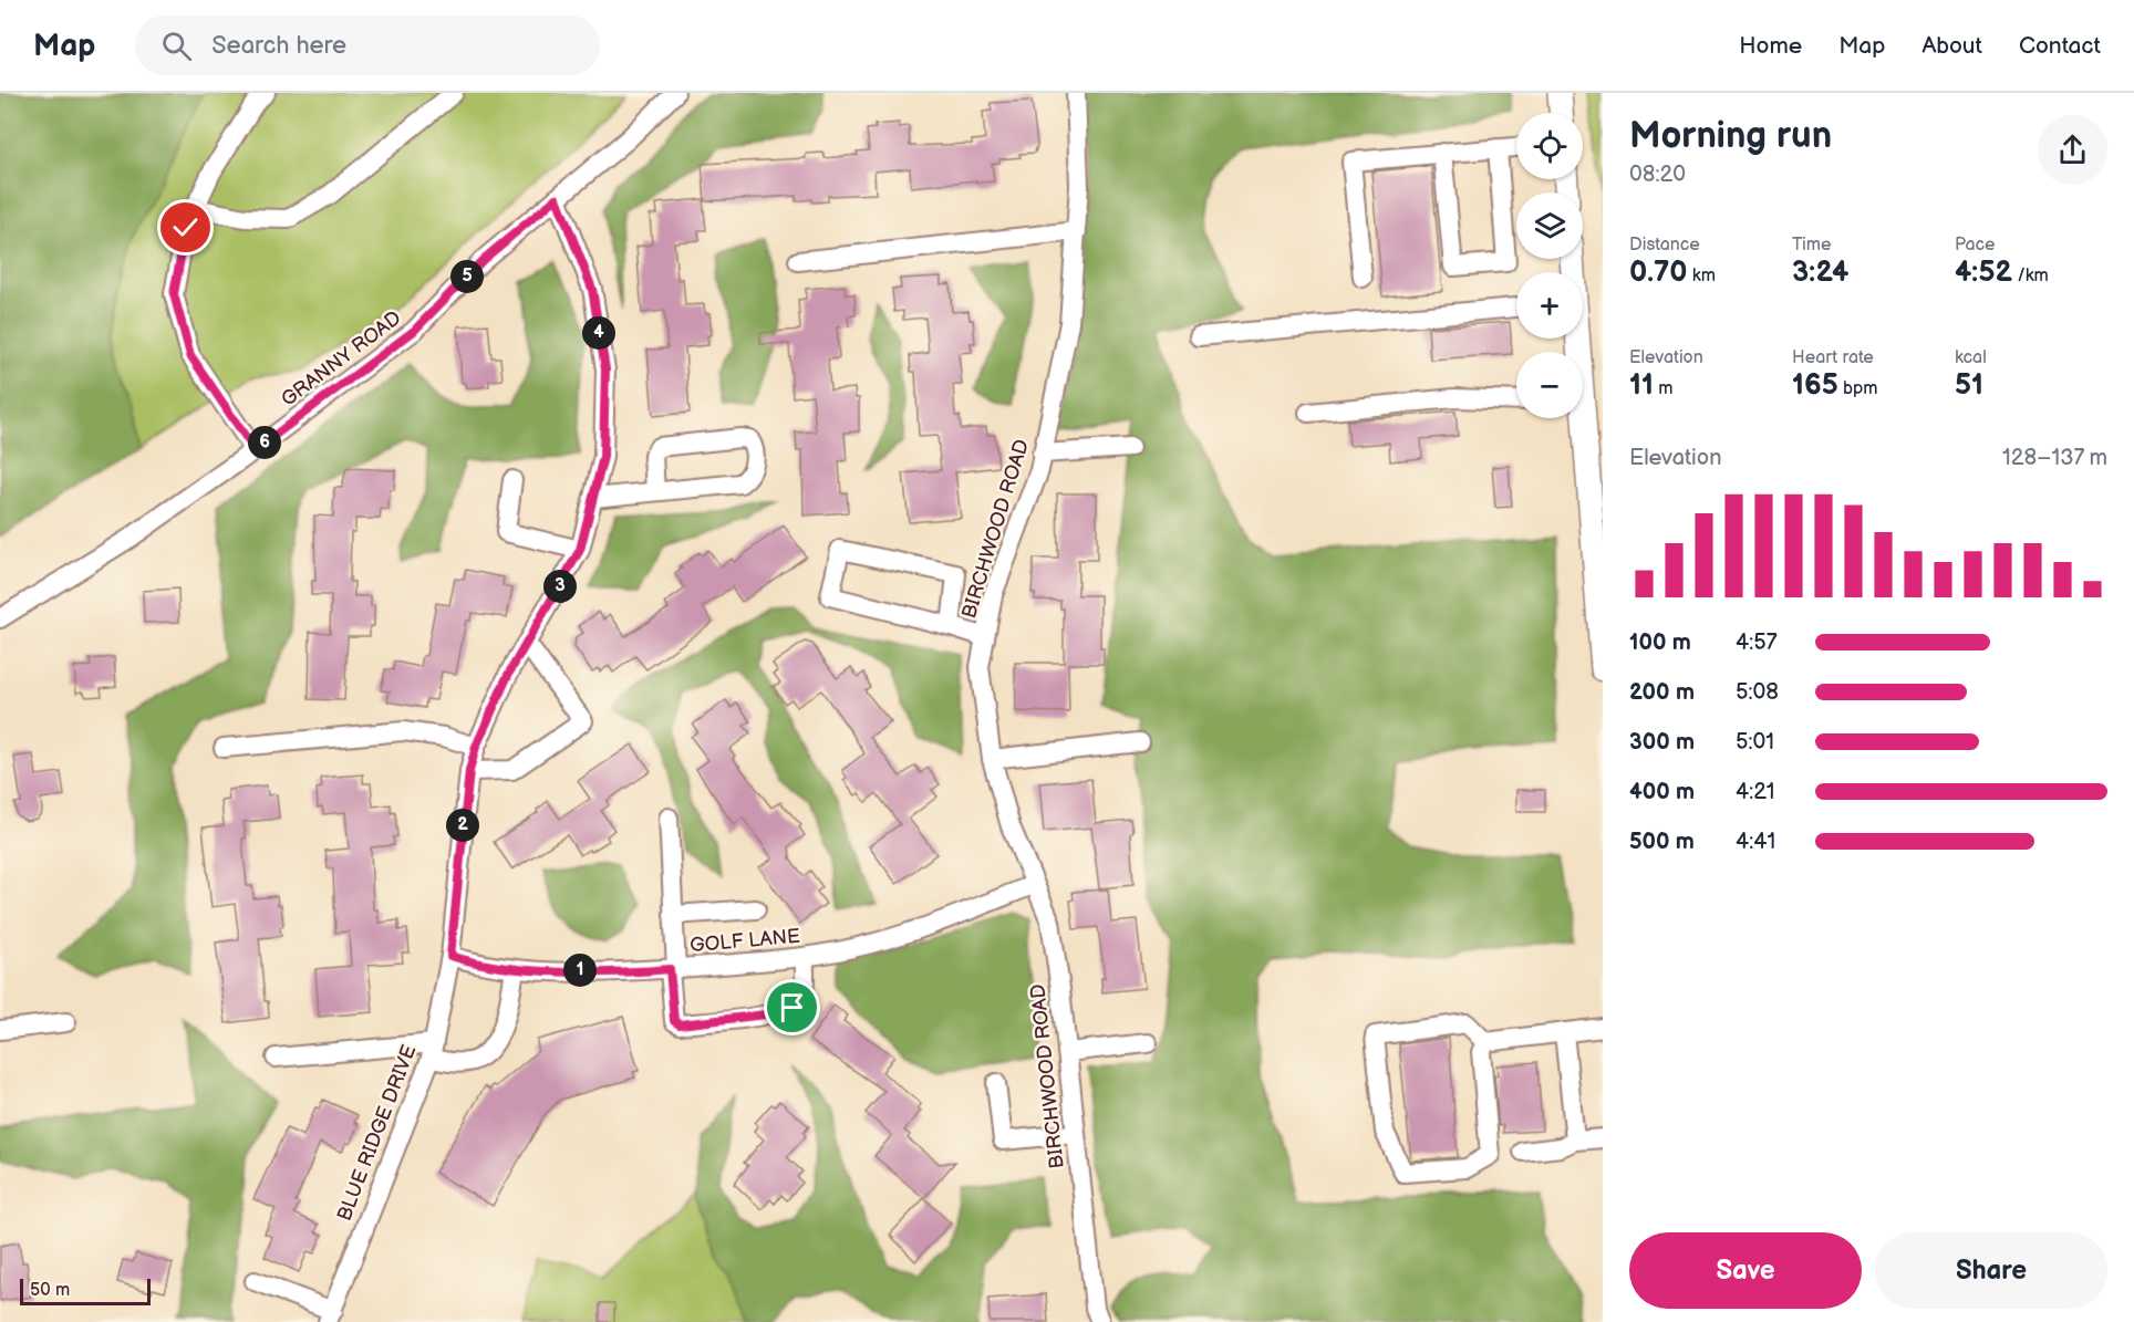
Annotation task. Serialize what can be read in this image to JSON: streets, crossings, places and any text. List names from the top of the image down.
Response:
{
  "streets": {
    "street": [
      "GRANNY ROAD",
      "BIRCHWOOD ROAD",
      "GOLF LANE",
      "BLUE RIDGE DRIVE"
    ]
  },
  "crossings": [
    ["GRANNY ROAD", "BLUE RIDGE DRIVE"],
    ["BIRCHWOOD ROAD", "GOLF LANE"],
    ["GOLF LANE", "BLUE RIDGE DRIVE"]
  ],
  "scale_bar": "50 m",
  "page": {
    "header": "Map",
    "search": "Search here",
    "nav": [
      "Home",
      "Map",
      "About",
      "Contact"
    ],
    "heading": ["Morning run", "08:20"],
    "map_buttons": ["+", "−"],
    "stats": [
      ["Distance", "0.70 km"],
      ["Time", "3:24"],
      ["Pace", "4:52 /km"],
      ["Elevation", "11 m"],
      ["Heart rate", "165 bpm"],
      ["kcal", "51"]
    ],
    "pins": [
      "5",
      "4",
      "6",
      "3",
      "2",
      "1"
    ],
    "chart": ["Elevation", "128–137 m"],
    "list": [
      {
        "name": "100 m",
        "note": "4:57"
      },
      {
        "name": "200 m",
        "note": "5:08"
      },
      {
        "name": "300 m",
        "note": "5:01"
      },
      {
        "name": "400 m",
        "note": "4:21"
      },
      {
        "name": "500 m",
        "note": "4:41"
      }
    ],
    "buttons": ["Save", "Share"],
    "scale": "50 m"
  }
}
